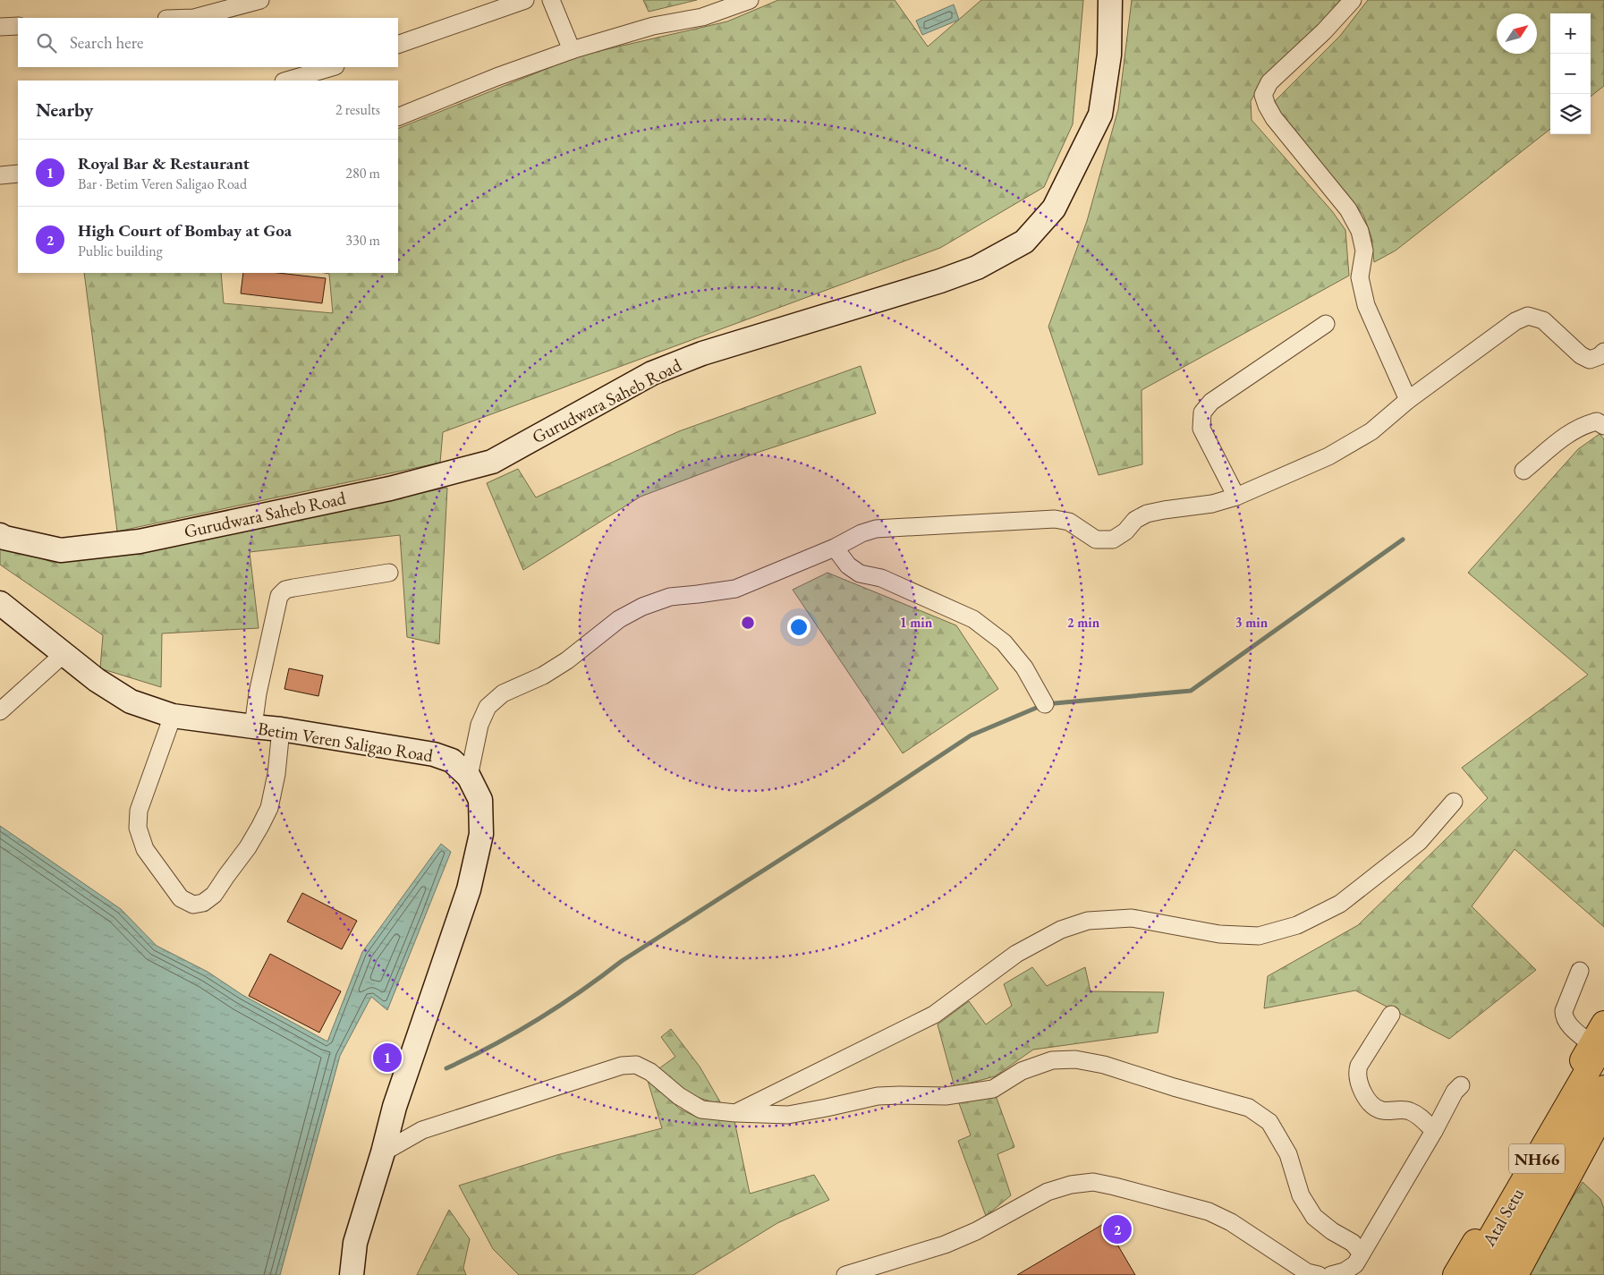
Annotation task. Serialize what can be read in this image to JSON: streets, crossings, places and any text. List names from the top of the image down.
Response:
{
  "streets": {
    "main road": ["NH66", "Atal Setu"],
    "street": ["Gurudwara Saheb Road", "Betim Veren Saligao Road"]
  },
  "north": "top right",
  "page": {
    "map_buttons": ["+", "−"],
    "search": "Search here",
    "heading": ["Nearby", "2 results"],
    "list": [
      {
        "mark": "1",
        "name": "Royal Bar & Restaurant",
        "note": "Bar · Betim Veren Saligao Road",
        "value": "280 m"
      },
      {
        "mark": "2",
        "name": "High Court of Bombay at Goa",
        "note": "Public building",
        "value": "330 m"
      }
    ],
    "pins": ["1", "2"]
  },
  "rings": ["1 min", "2 min", "3 min"]
}
